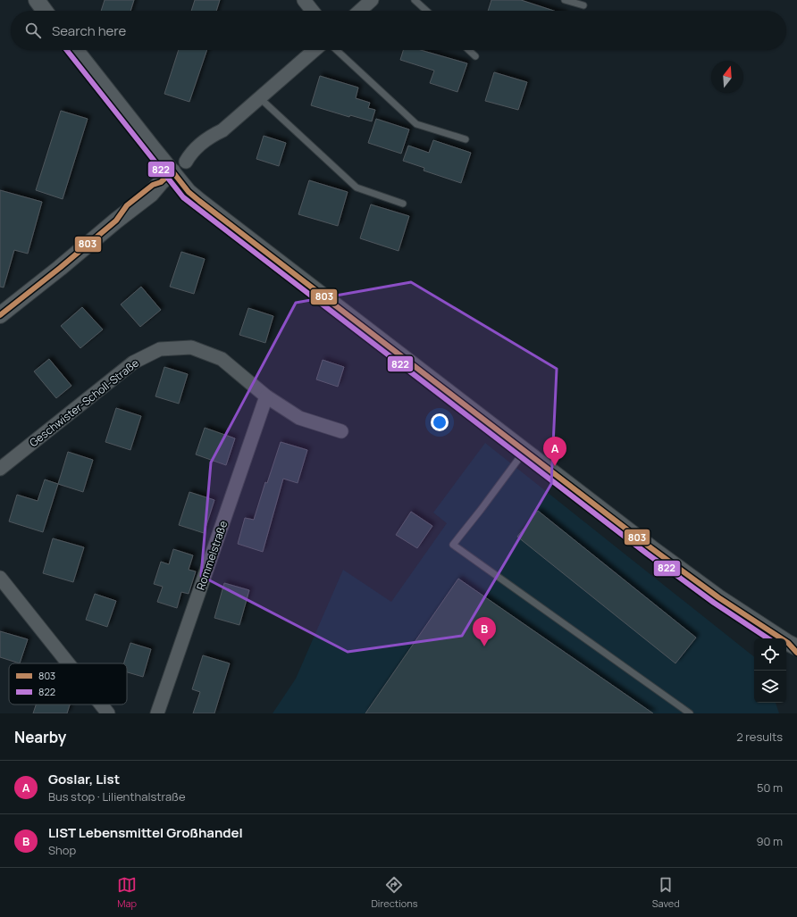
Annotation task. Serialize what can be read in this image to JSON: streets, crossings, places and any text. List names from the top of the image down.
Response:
{
  "streets": {
    "street": ["Geschwister-Scholl-Straße", "Rommelstraße"]
  },
  "crossings": [
    ["Geschwister-Scholl-Straße", "Rommelstraße"]
  ],
  "lines": ["transit line 822", "transit line 803"],
  "legend": ["803", "822"],
  "north": "top",
  "page": {
    "search": "Search here",
    "pins": ["A", "B"],
    "heading": ["Nearby", "2 results"],
    "list": [
      {
        "mark": "A",
        "name": "Goslar, List",
        "note": "Bus stop · Lilienthalstraße",
        "value": "50 m"
      },
      {
        "mark": "B",
        "name": "LIST Lebensmittel Großhandel",
        "note": "Shop",
        "value": "90 m"
      }
    ],
    "nav": ["Map", "Directions", "Saved"]
  }
}
